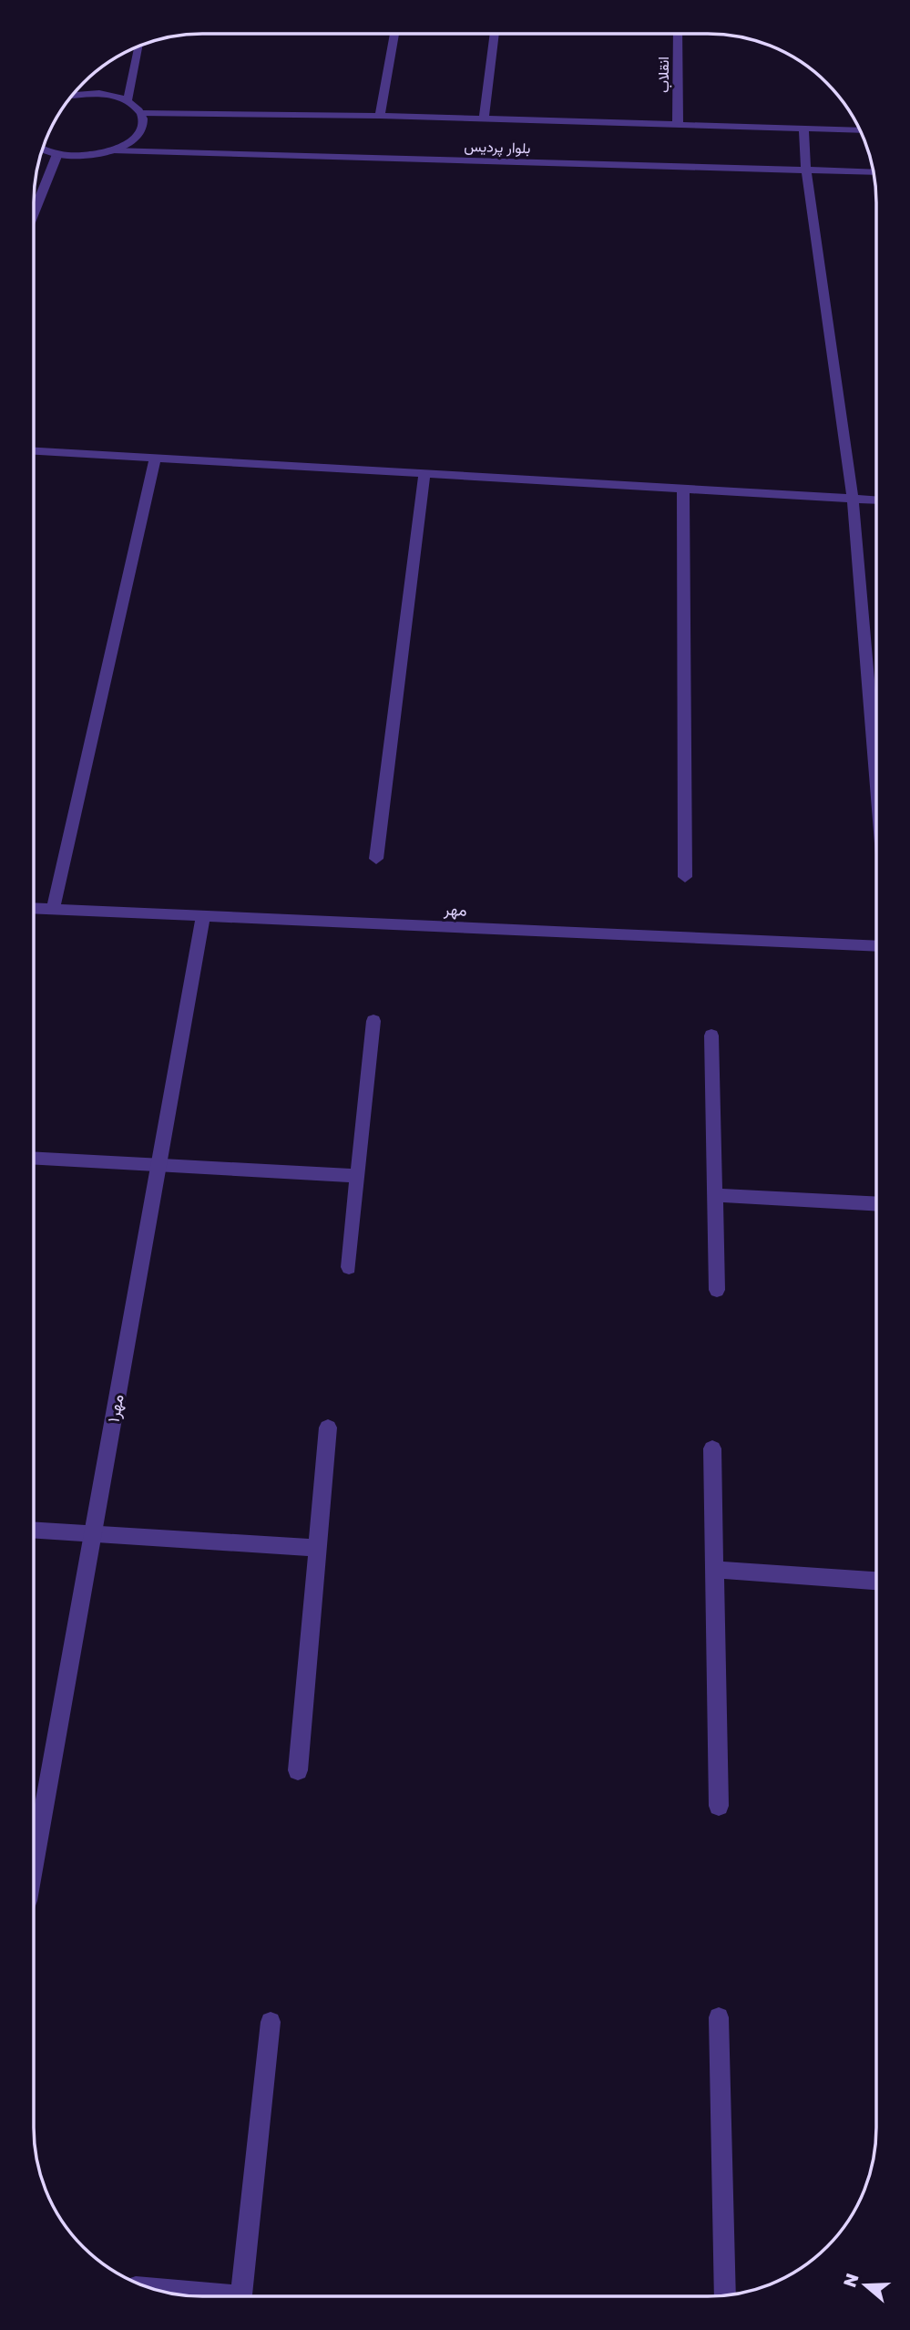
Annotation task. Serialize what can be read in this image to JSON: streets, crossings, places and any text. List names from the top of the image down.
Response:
{
  "streets": {
    "street": [
      "انقلاب",
      "بلوار پردیس",
      "مهر",
      "مهر۱"
    ]
  },
  "crossings": [
    ["انقلاب", "بلوار پردیس"],
    ["مهر", "مهر۱"]
  ],
  "north": "left"
}
